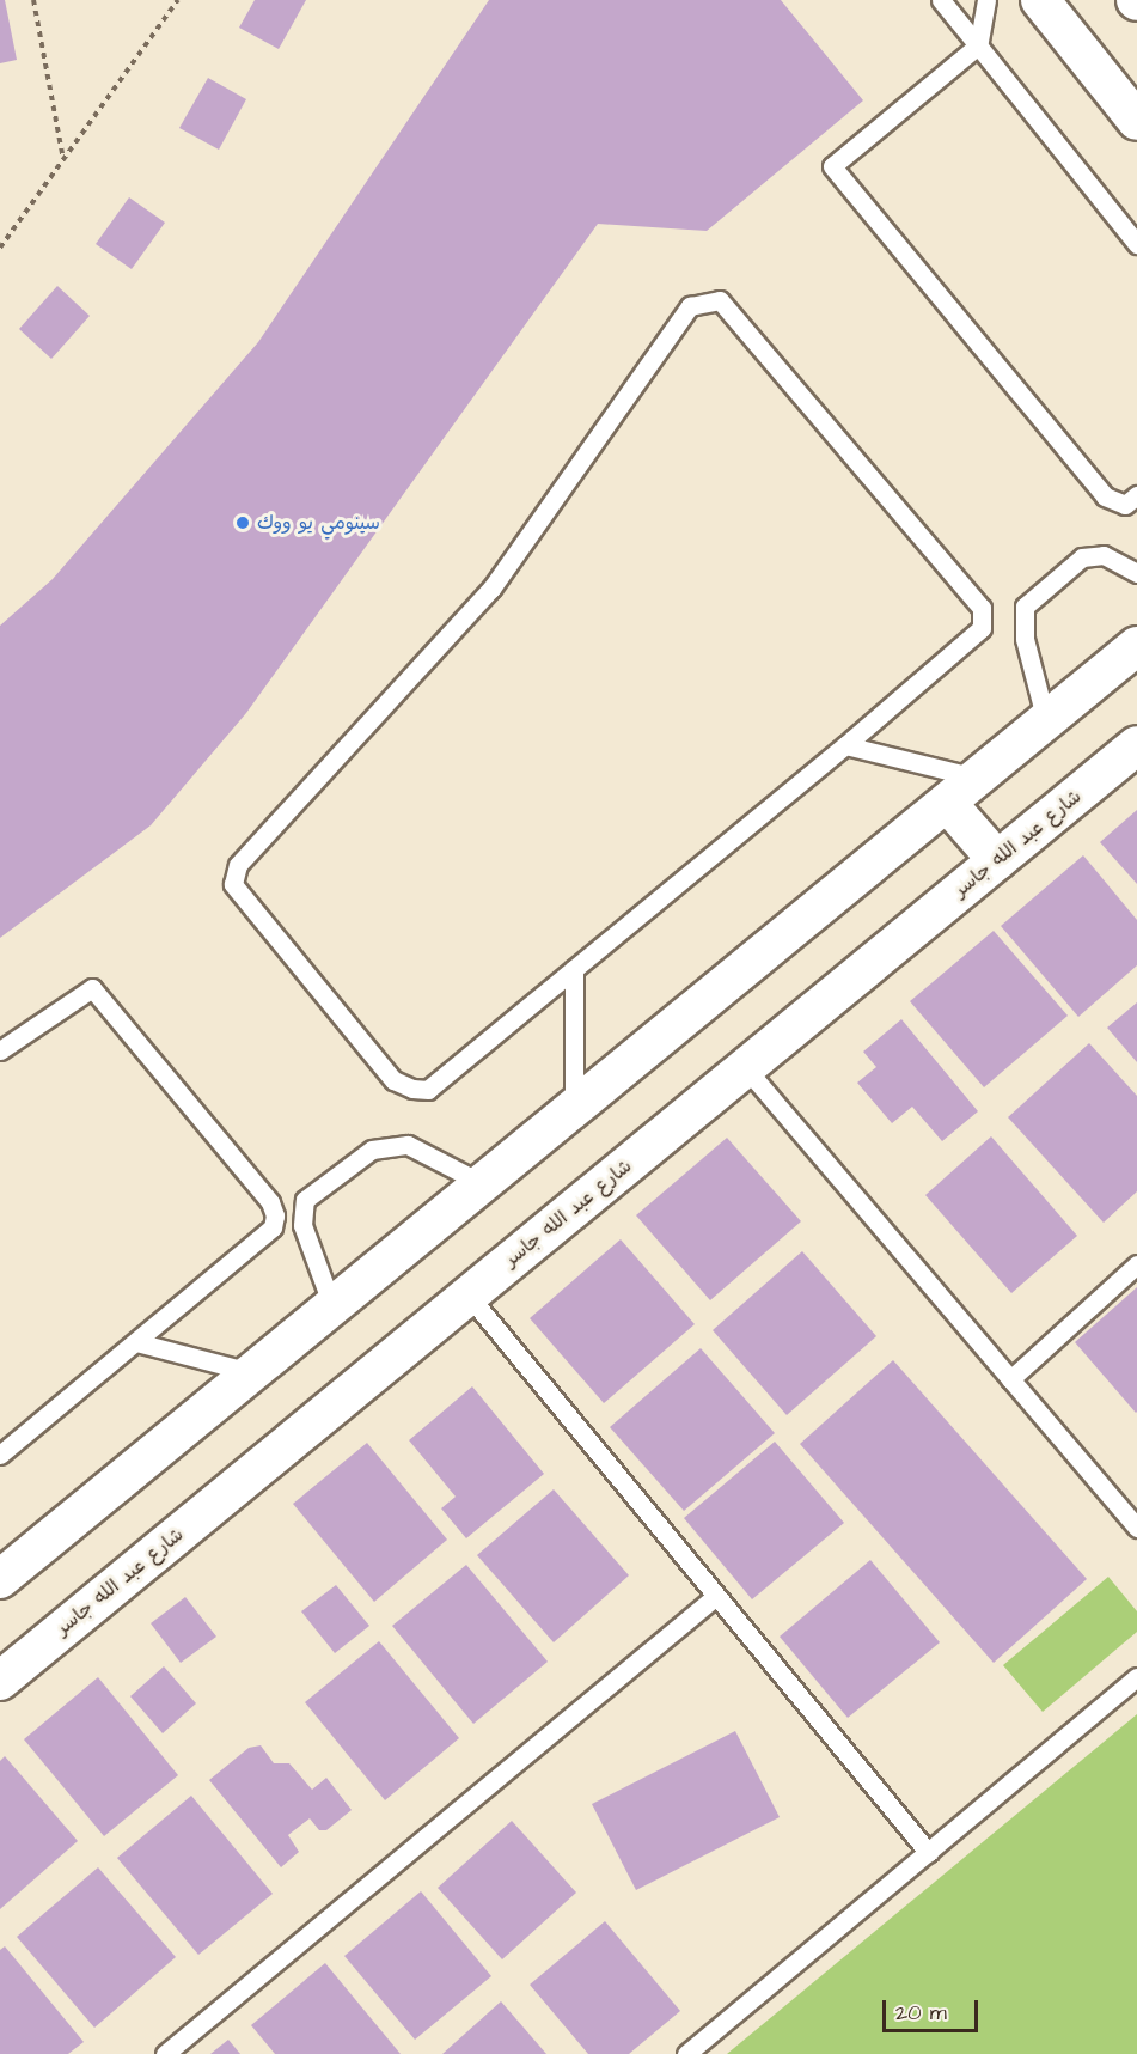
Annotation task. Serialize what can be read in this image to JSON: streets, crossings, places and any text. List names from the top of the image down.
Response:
{
  "streets": {
    "street": ["شارع عبد الله جاسر"]
  },
  "places": ["سينومي يو ووك"],
  "scale_bar": "20 m"
}
